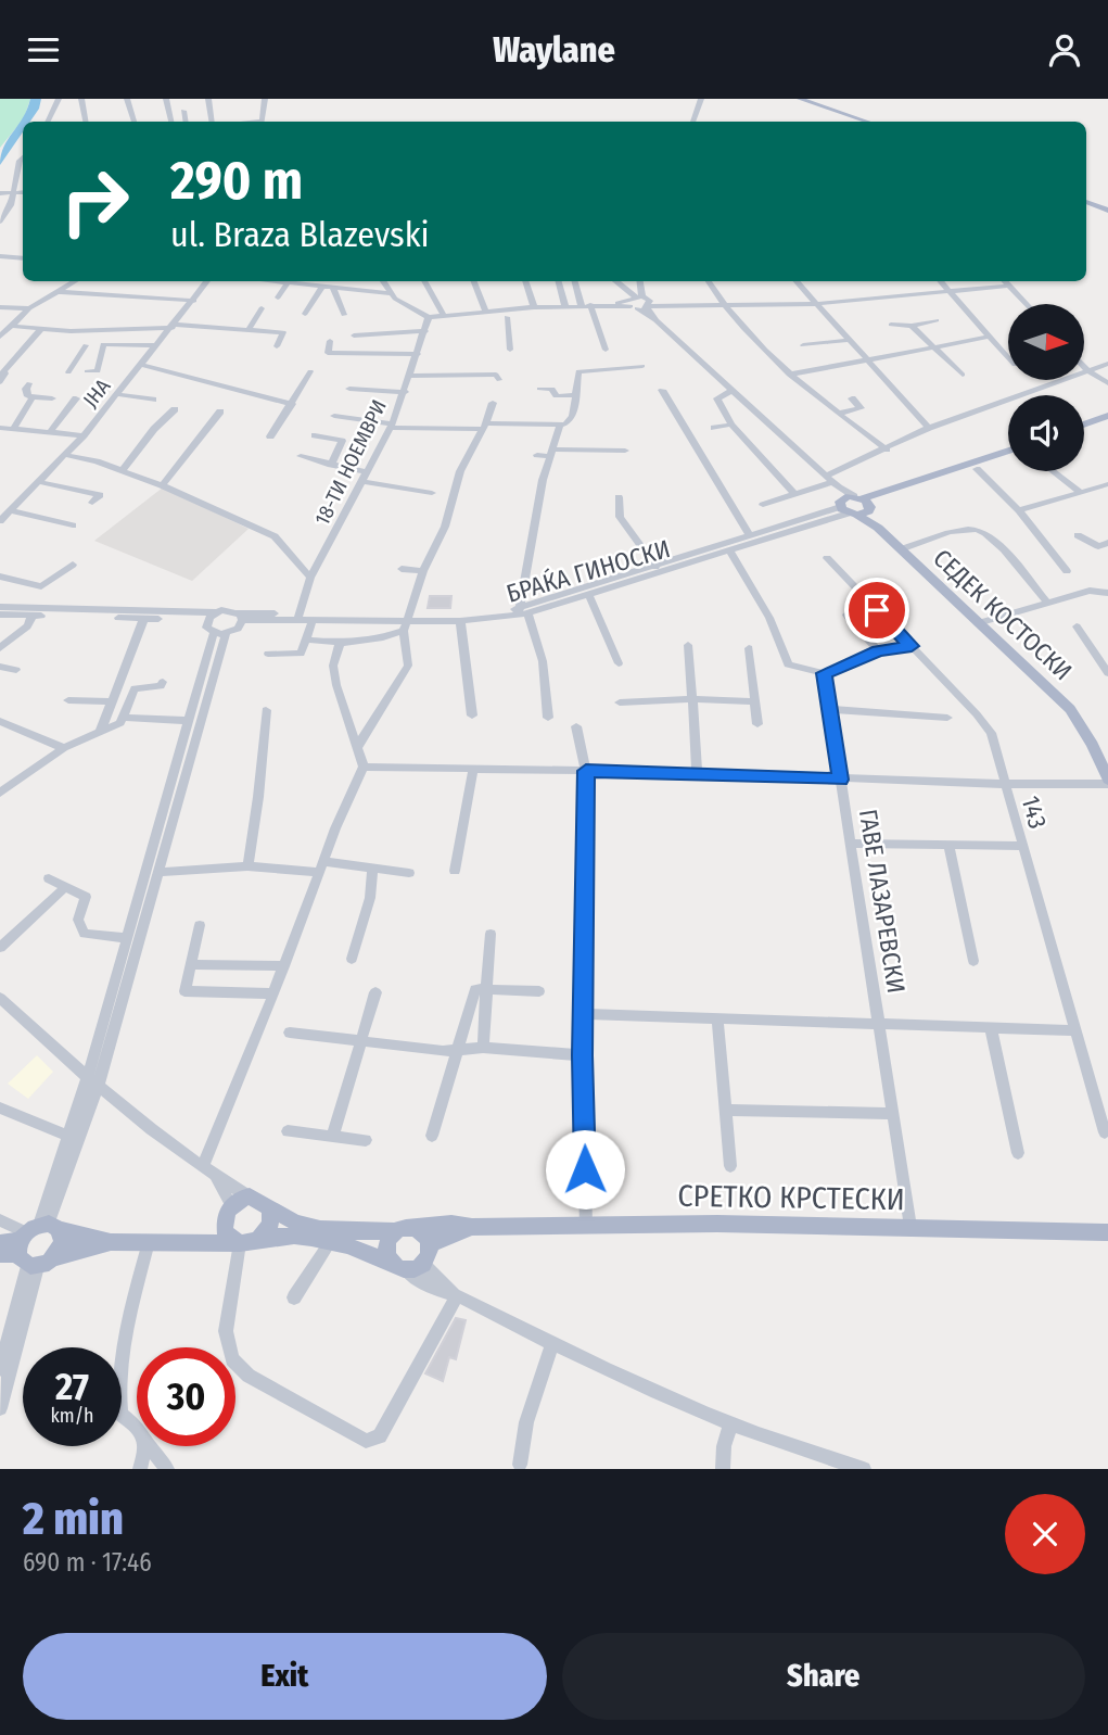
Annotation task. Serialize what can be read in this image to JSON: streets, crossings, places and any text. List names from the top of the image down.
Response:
{
  "streets": {
    "main road": ["БРАЌА ГИНОСКИ", "СЕДЕК КОСТОСКИ", "СРЕТКО КРСТЕСКИ"],
    "street": [
      "ЈНА",
      "18-ТИ НОЕМВРИ",
      "143",
      "ГАВЕ ЛАЗАРЕВСКИ"
    ]
  },
  "crossings": [
    ["18-ТИ НОЕМВРИ", "БРАЌА ГИНОСКИ"],
    ["БРАЌА ГИНОСКИ", "СЕДЕК КОСТОСКИ"],
    ["ГАВЕ ЛАЗАРЕВСКИ", "СРЕТКО КРСТЕСКИ"]
  ],
  "north": "right",
  "page": {
    "header": "Waylane",
    "turn": ["290 m", "ul. Braza Blazevski"],
    "speed": "27 km/h",
    "limit": "30",
    "heading": ["2 min", "690 m · 17:46"],
    "buttons": ["Exit", "Share"]
  }
}
